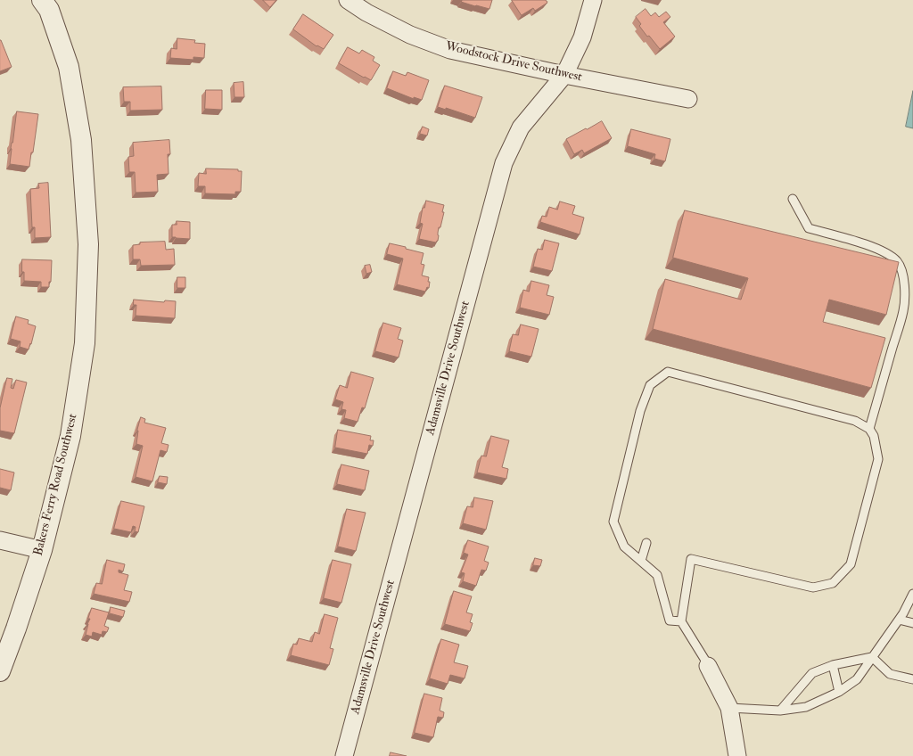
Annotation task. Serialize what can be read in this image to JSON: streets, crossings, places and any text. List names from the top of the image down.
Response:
{
  "streets": {
    "street": ["Woodstock Drive Southwest", "Adamsville Drive Southwest", "Bakers Ferry Road Southwest"]
  },
  "crossings": [
    ["Woodstock Drive Southwest", "Adamsville Drive Southwest"]
  ]
}
